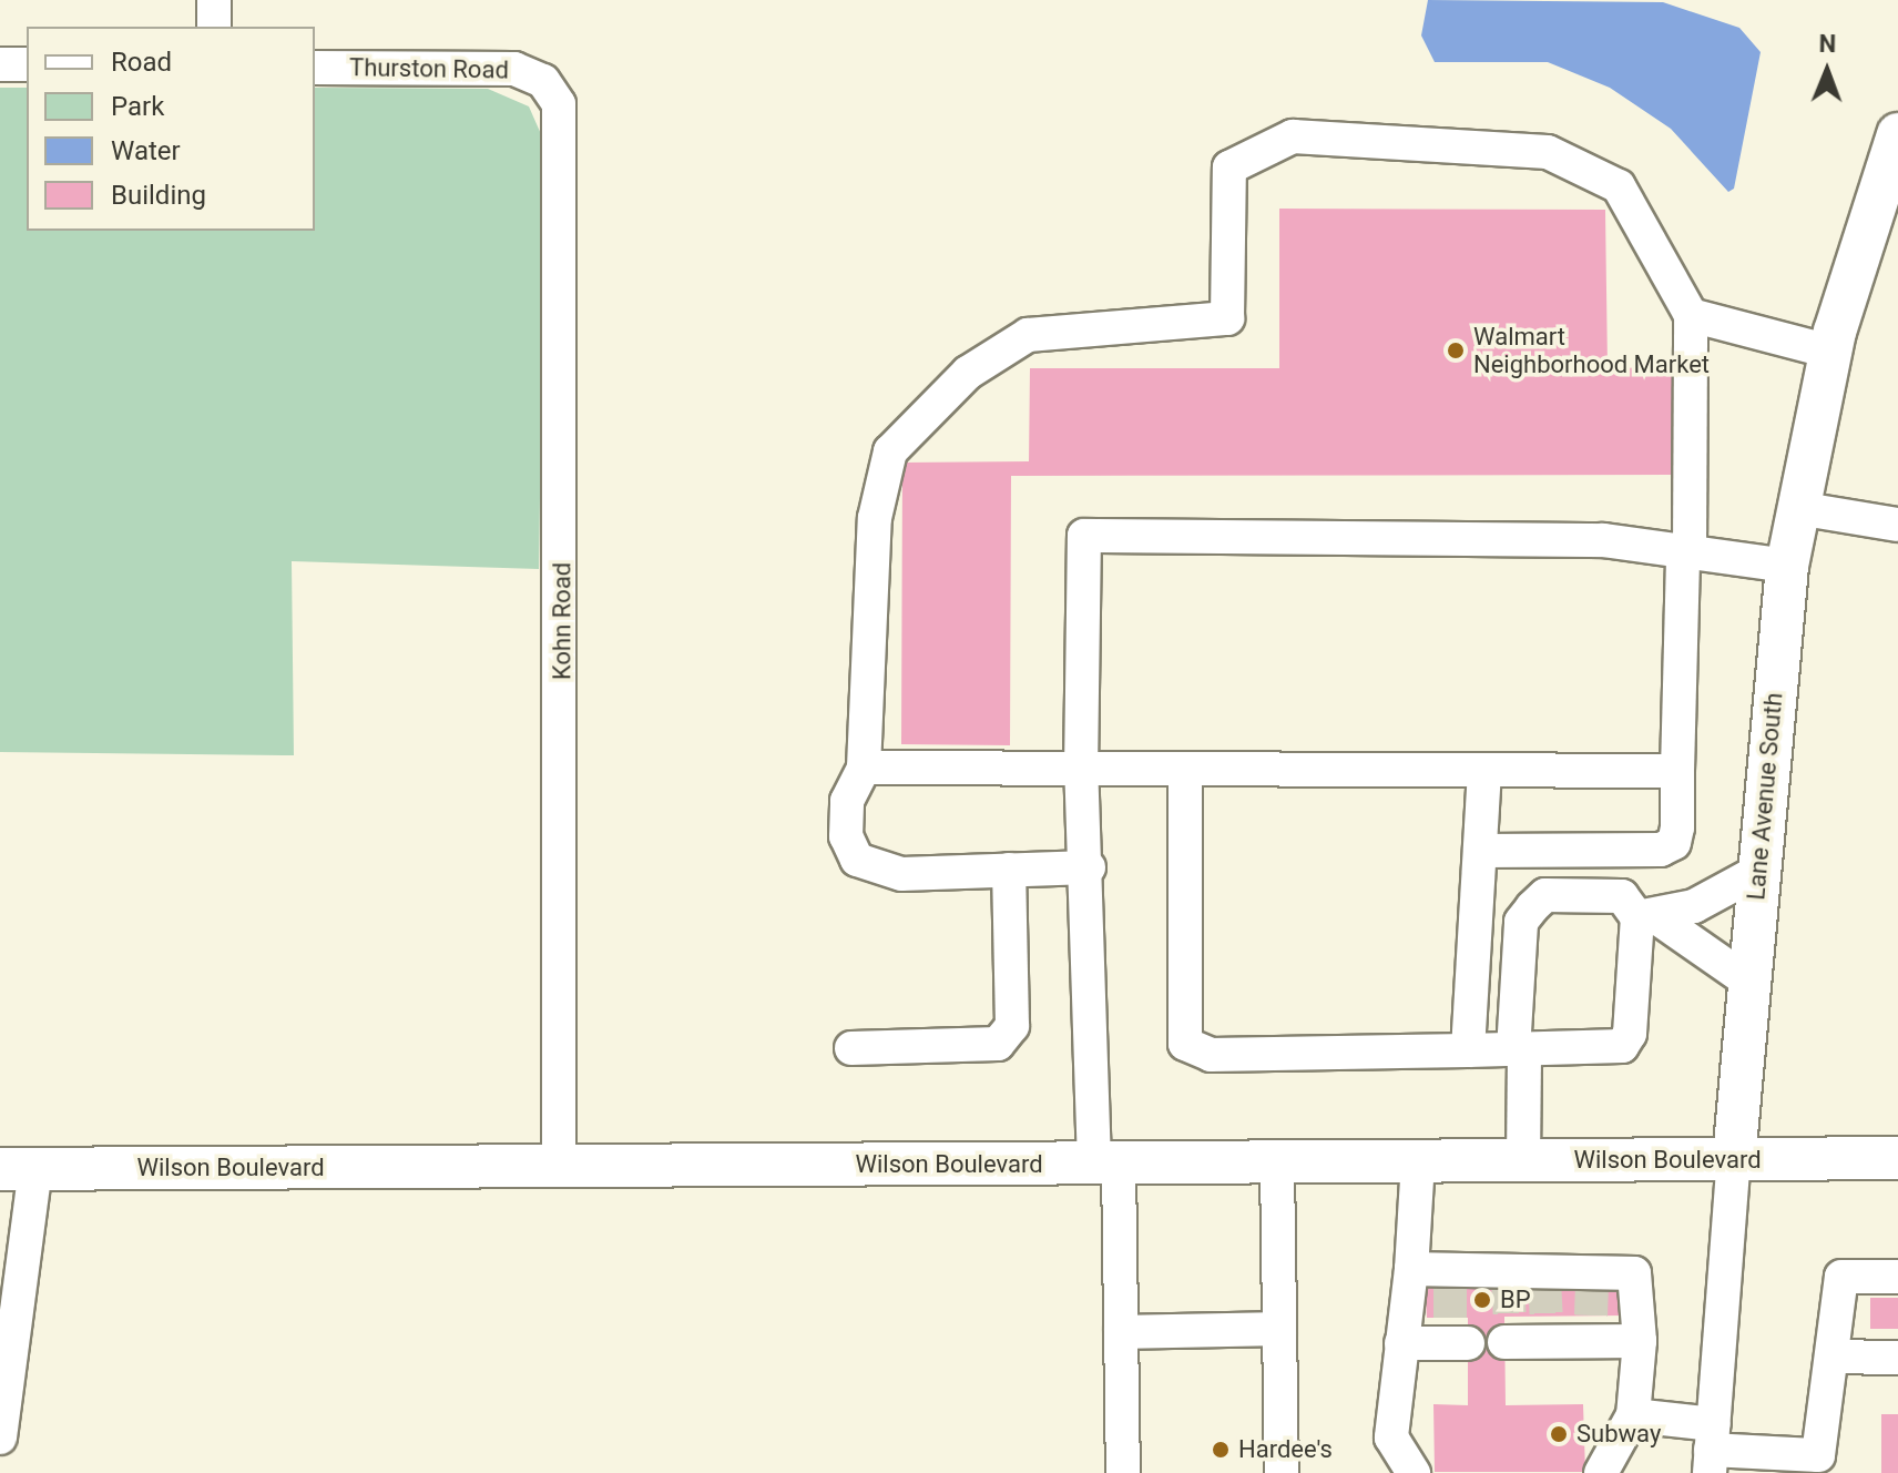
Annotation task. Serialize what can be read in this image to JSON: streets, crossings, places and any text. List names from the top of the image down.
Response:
{
  "streets": {
    "main road": ["Lane Avenue South", "Wilson Boulevard"],
    "street": ["Thurston Road", "Kohn Road"]
  },
  "crossings": [
    ["Thurston Road", "Kohn Road"],
    ["Kohn Road", "Wilson Boulevard"],
    ["Lane Avenue South", "Wilson Boulevard"]
  ],
  "places": [
    "Walmart Neighborhood Market",
    "BP",
    "Subway",
    "Hardee's"
  ],
  "legend": [
    "Road",
    "Park",
    "Water",
    "Building"
  ],
  "north": "top"
}
